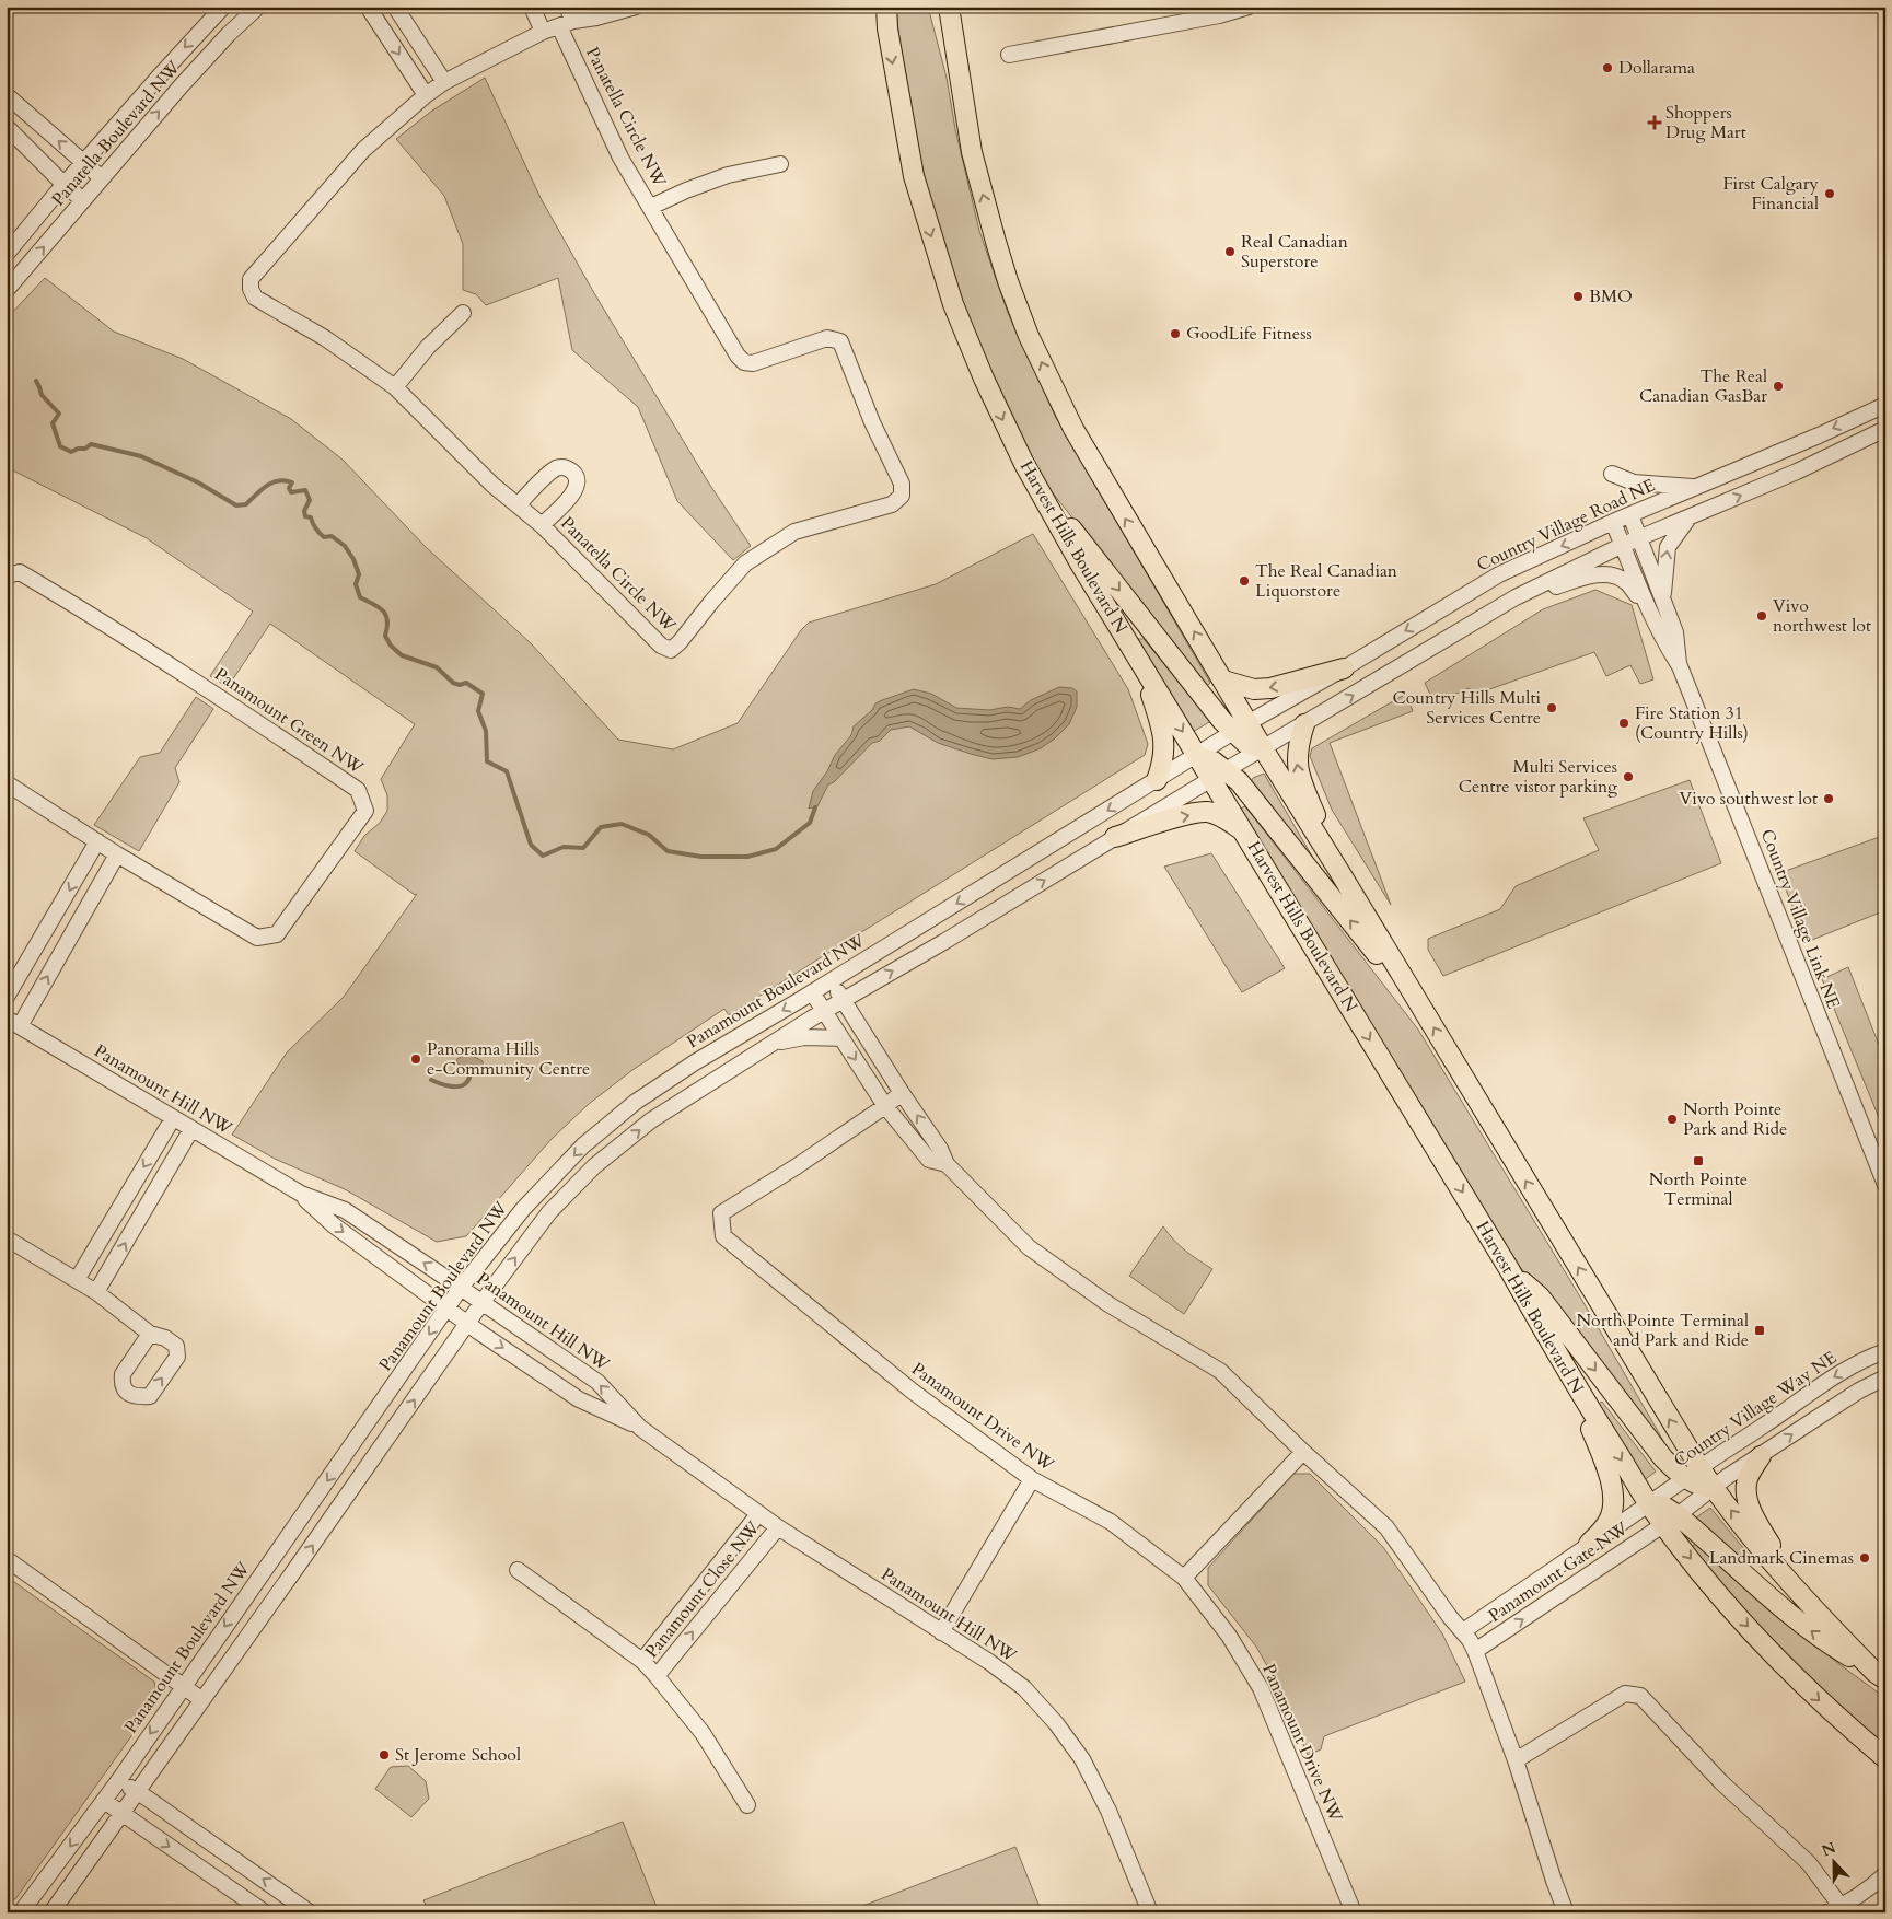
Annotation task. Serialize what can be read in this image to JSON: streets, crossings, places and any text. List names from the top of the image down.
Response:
{
  "streets": {
    "main road": ["Harvest Hills Boulevard N"],
    "street": [
      "Panatella Circle NW",
      "Panatella Boulevard NW",
      "Country Village Road NE",
      "Panamount Green NW",
      "Country Village Link NE",
      "Panamount Boulevard NW",
      "Panamount Hill NW",
      "Country Village Way NE",
      "Panamount Drive NW",
      "Panamount Gate NW",
      "Panamount Close NW"
    ]
  },
  "crossings": [
    ["Country Village Road NE", "Country Village Link NE"],
    ["Country Village Road NE", "Panamount Boulevard NW"],
    ["Harvest Hills Boulevard N", "Panamount Boulevard NW"],
    ["Harvest Hills Boulevard N", "Country Village Way NE"],
    ["Harvest Hills Boulevard N", "Panamount Gate NW"],
    ["Panamount Boulevard NW", "Panamount Hill NW"],
    ["Panamount Hill NW", "Panamount Close NW"],
    ["Country Village Way NE", "Panamount Gate NW"]
  ],
  "places": {
    "other": [
      "Dollarama",
      "First Calgary Financial",
      "Real Canadian Superstore",
      "BMO",
      "GoodLife Fitness",
      "The Real Canadian GasBar",
      "The Real Canadian Liquorstore",
      "Vivo northwest lot",
      "Country Hills Multi Services Centre",
      "Fire Station 31 (Country Hills)",
      "Multi Services Centre vistor parking",
      "Vivo southwest lot",
      "Panorama Hills e-Community Centre",
      "North Pointe Park and Ride",
      "Landmark Cinemas",
      "St Jerome School"
    ],
    "health": ["Shoppers Drug Mart"],
    "transit": ["North Pointe Terminal", "North Pointe Terminal and Park and Ride"]
  },
  "north": "top"
}
